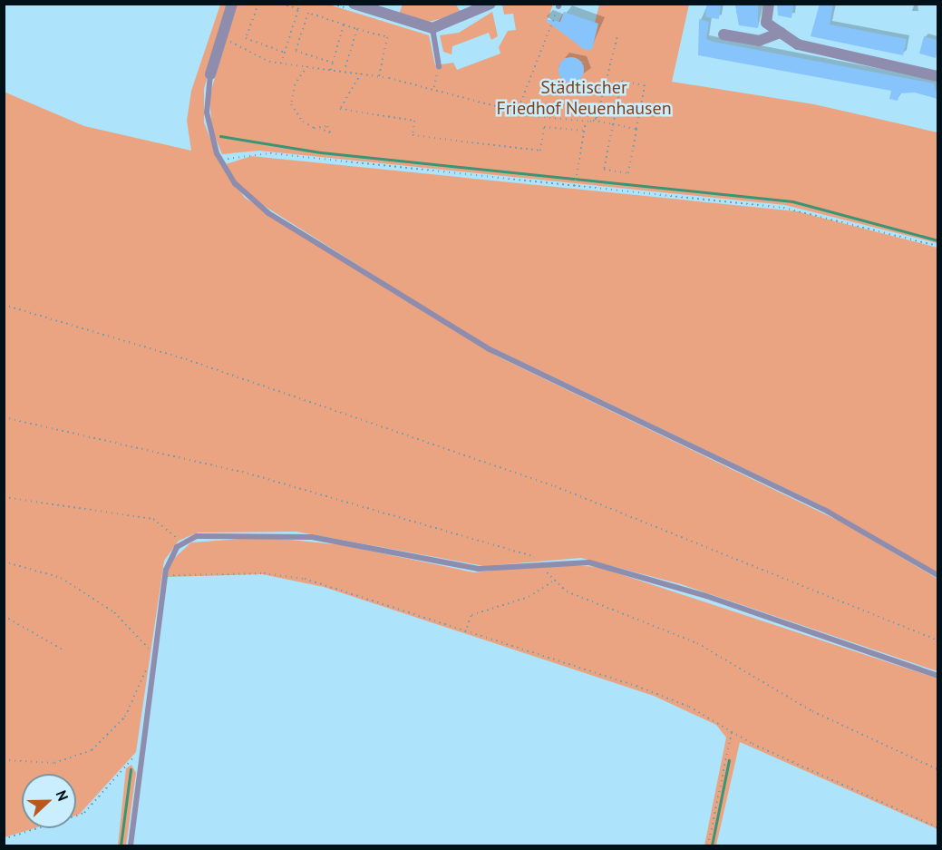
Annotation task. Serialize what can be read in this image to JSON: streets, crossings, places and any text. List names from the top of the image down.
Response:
{
  "parks": ["Städtischer Friedhof Neuenhausen"],
  "north": "right"
}
